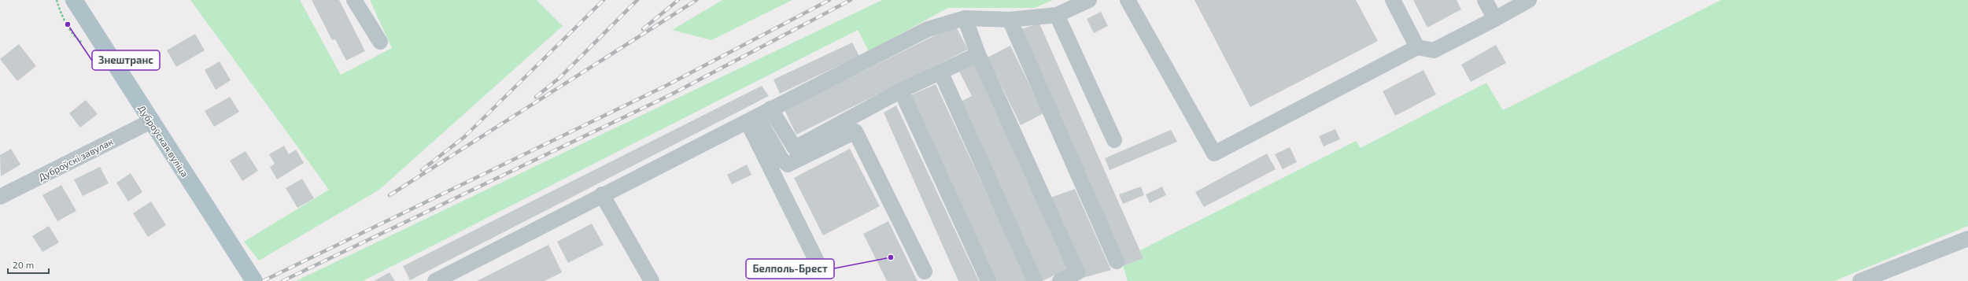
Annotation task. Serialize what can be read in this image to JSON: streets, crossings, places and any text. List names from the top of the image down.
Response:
{
  "streets": {
    "main road": ["Дуброўская вуліца"],
    "street": ["Дуброўскі завулак"]
  },
  "crossings": [
    ["Дуброўская вуліца", "Дуброўскі завулак"]
  ],
  "places": ["Знештранс", "Белполь-Брест"],
  "scale_bar": "20 m"
}
